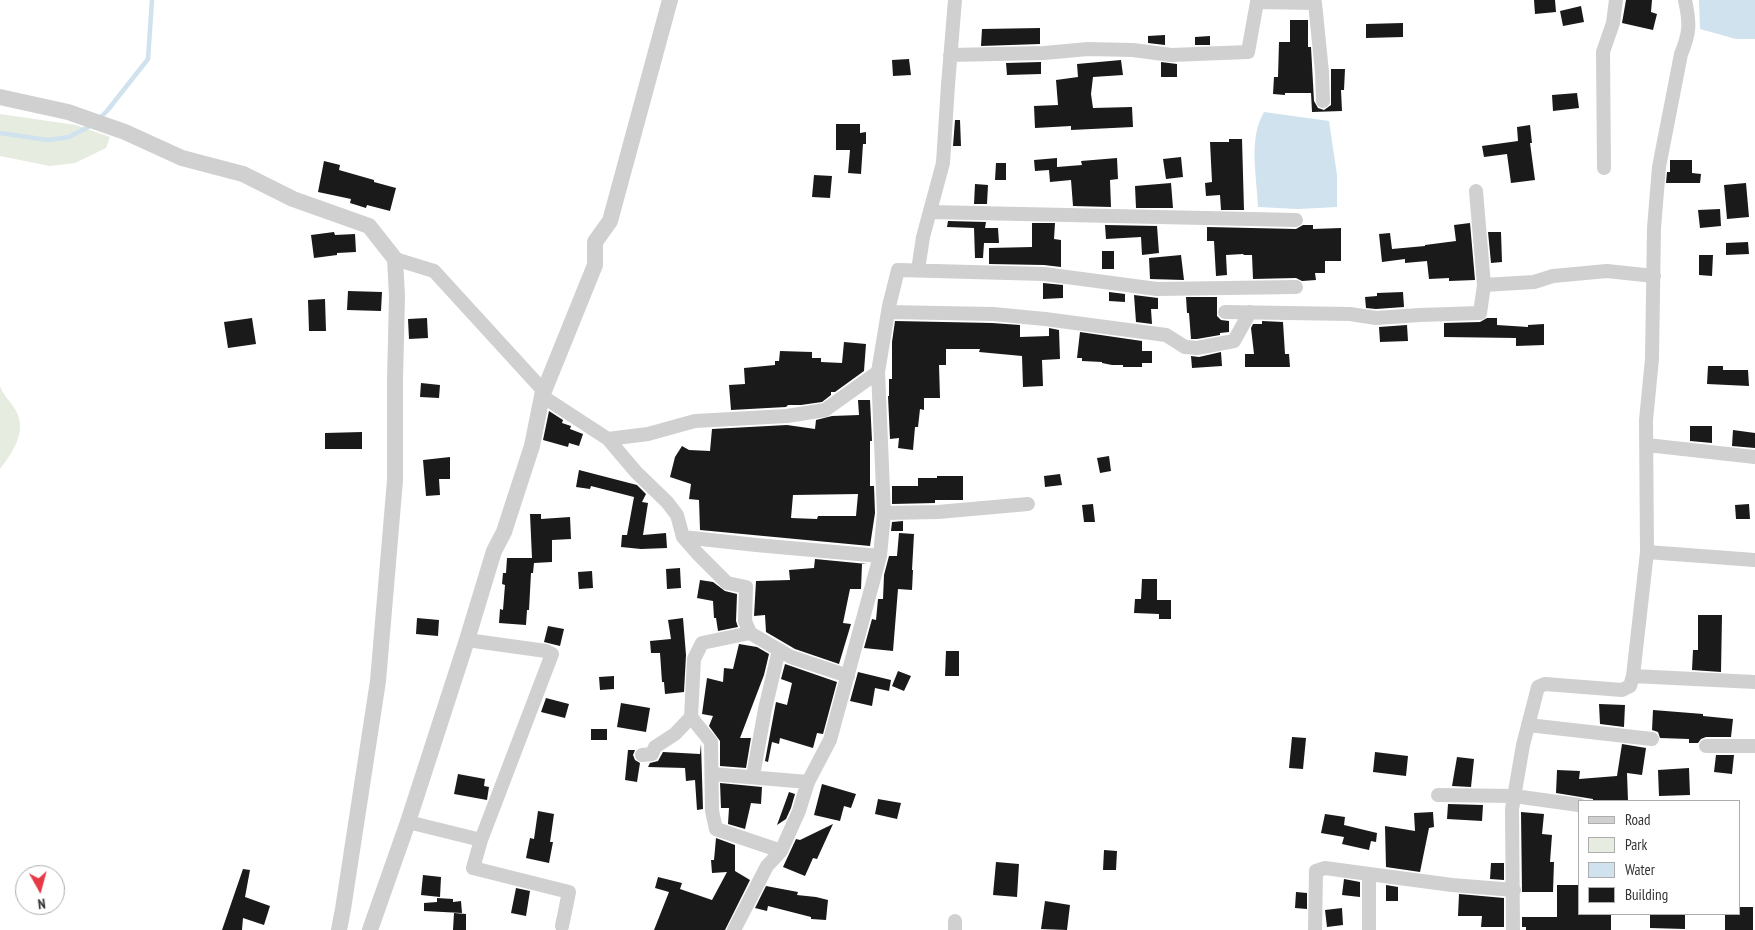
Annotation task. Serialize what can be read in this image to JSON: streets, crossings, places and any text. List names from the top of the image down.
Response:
{
  "legend": [
    "Road",
    "Park",
    "Water",
    "Building"
  ],
  "north": "bottom"
}
